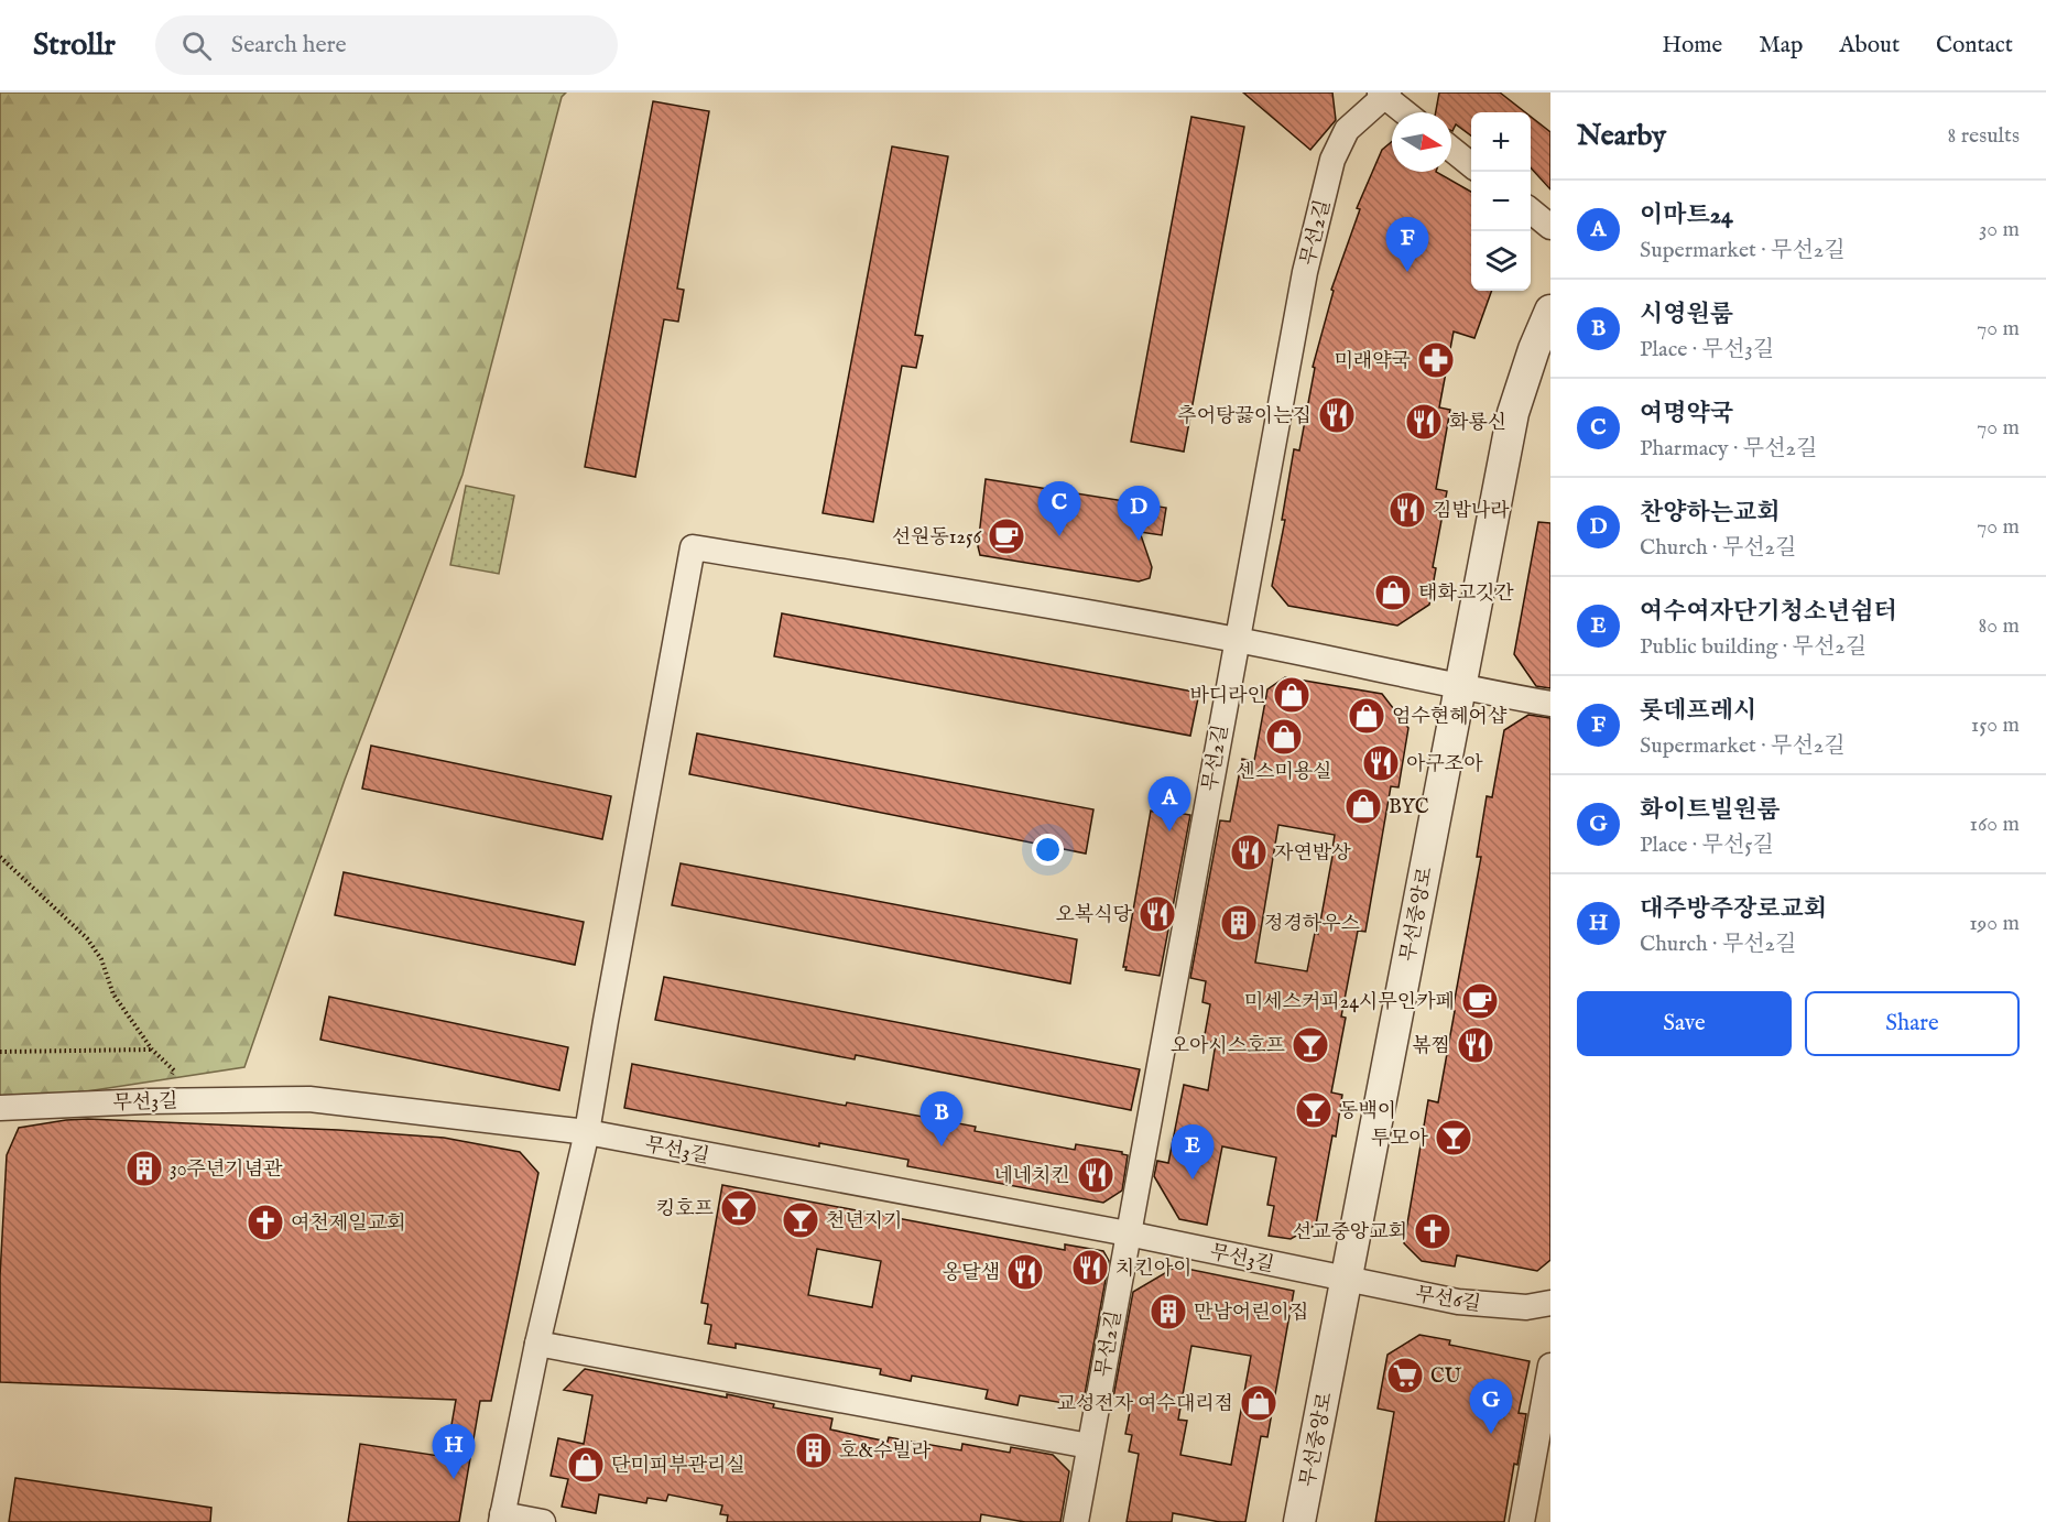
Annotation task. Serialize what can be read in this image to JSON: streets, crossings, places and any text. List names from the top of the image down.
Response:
{
  "streets": {
    "street": [
      "무선2길",
      "무선중앙로",
      "무선3길",
      "무선6길"
    ]
  },
  "crossings": [
    ["무선2길", "무선3길"],
    ["무선중앙로", "무선3길"],
    ["무선중앙로", "무선6길"],
    ["무선3길", "무선6길"]
  ],
  "places": {
    "pharmacy": ["미래약국"],
    "restaurant": [
      "추어탕끓이는집",
      "화룡신",
      "김밥나라",
      "아구조아",
      "자연밥상",
      "오복식당",
      "볶찜",
      "네네치킨",
      "치킨아이",
      "옹달샘"
    ],
    "cafe": ["선원동1256", "미세스커피24시무인카페"],
    "shop": [
      "태화고깃간",
      "바디라인",
      "엄수현헤어샵",
      "센스미용실",
      "BYC",
      "교성전자 여수대리점",
      "단미피부관리실"
    ],
    "building": [
      "정경하우스",
      "30주년기념관",
      "만남어린이집",
      "호&수빌라"
    ],
    "bar": [
      "오아시스호프",
      "동백이",
      "투모아",
      "킹호프",
      "천년지기"
    ],
    "church": ["여천제일교회", "선교중앙교회"],
    "supermarket": ["CU"]
  },
  "north": "right",
  "page": {
    "header": "Strollr",
    "search": "Search here",
    "nav": [
      "Home",
      "Map",
      "About",
      "Contact"
    ],
    "heading": ["Nearby", "8 results"],
    "map_buttons": ["+", "−"],
    "list": [
      {
        "mark": "A",
        "name": "이마트24",
        "note": "Supermarket · 무선2길",
        "value": "30 m"
      },
      {
        "mark": "B",
        "name": "시영원룸",
        "note": "Place · 무선3길",
        "value": "70 m"
      },
      {
        "mark": "C",
        "name": "여명약국",
        "note": "Pharmacy · 무선2길",
        "value": "70 m"
      },
      {
        "mark": "D",
        "name": "찬양하는교회",
        "note": "Church · 무선2길",
        "value": "70 m"
      },
      {
        "mark": "E",
        "name": "여수여자단기청소년쉼터",
        "note": "Public building · 무선2길",
        "value": "80 m"
      },
      {
        "mark": "F",
        "name": "롯데프레시",
        "note": "Supermarket · 무선2길",
        "value": "150 m"
      },
      {
        "mark": "G",
        "name": "화이트빌원룸",
        "note": "Place · 무선5길",
        "value": "160 m"
      },
      {
        "mark": "H",
        "name": "대주방주장로교회",
        "note": "Church · 무선2길",
        "value": "190 m"
      }
    ],
    "pins": [
      "F",
      "C",
      "D",
      "A",
      "B",
      "E",
      "G",
      "H"
    ],
    "buttons": ["Save", "Share"]
  }
}
